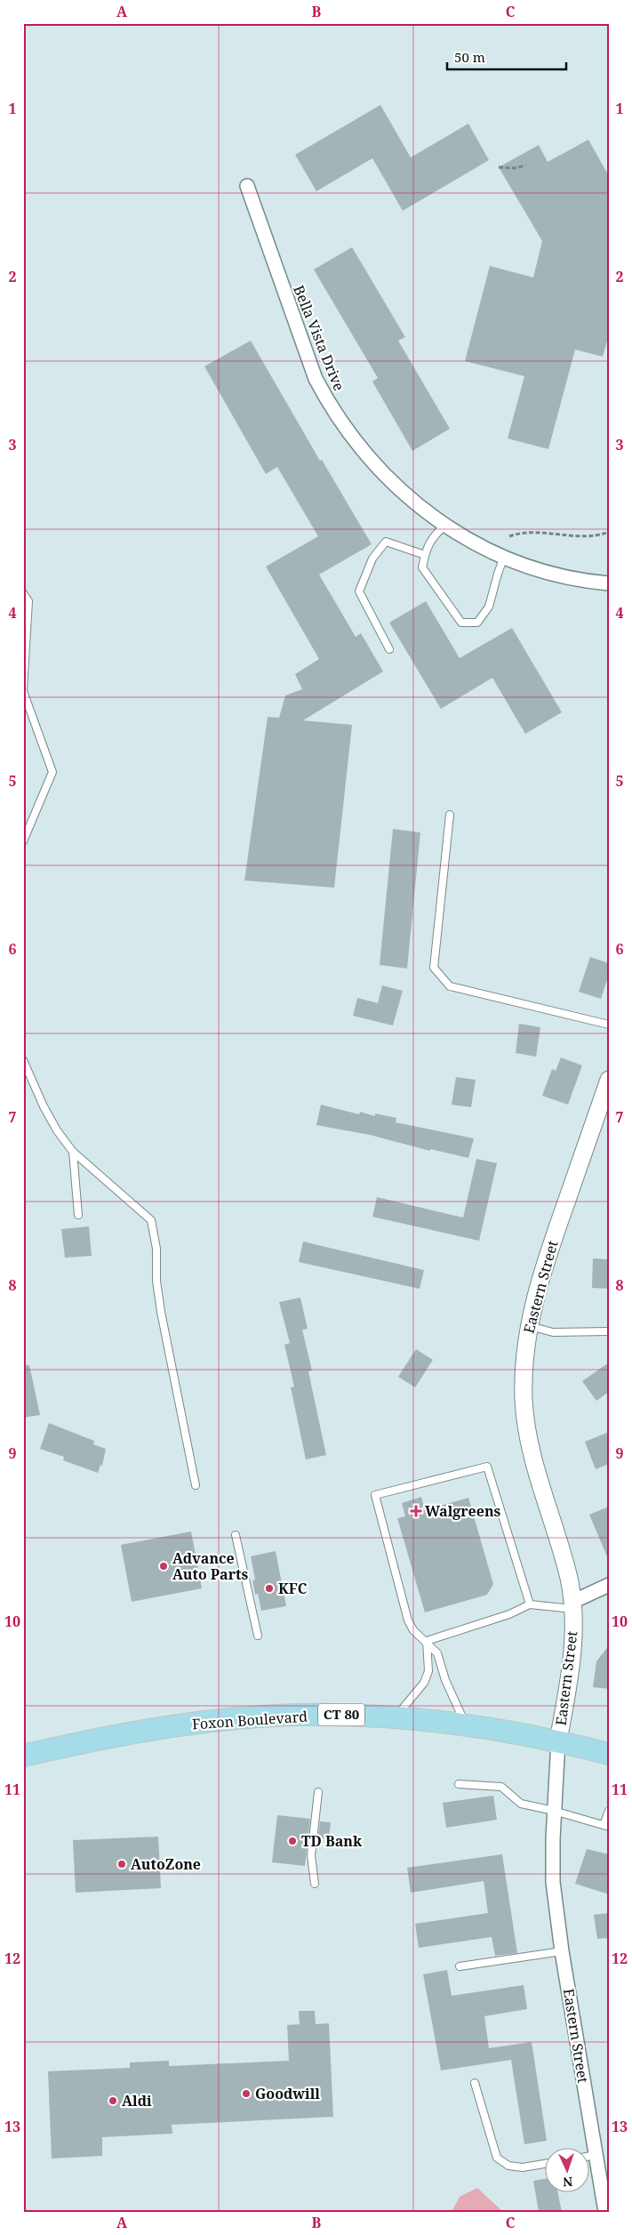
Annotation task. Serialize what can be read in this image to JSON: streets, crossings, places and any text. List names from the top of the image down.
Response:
{
  "streets": {
    "main road": ["CT 80", "Foxon Boulevard"],
    "street": ["Bella Vista Drive", "Eastern Street"]
  },
  "crossings": [
    ["Eastern Street", "Foxon Boulevard"]
  ],
  "places": {
    "health": ["Walgreens"],
    "other": [
      "Advance Auto Parts",
      "KFC",
      "TD Bank",
      "AutoZone",
      "Goodwill",
      "Aldi"
    ]
  },
  "scale_bar": "50 m",
  "north": "bottom",
  "grid": {
    "columns": ["A", "B", "C"],
    "rows": [
      "1",
      "2",
      "3",
      "4",
      "5",
      "6",
      "7",
      "8",
      "9",
      "10",
      "11",
      "12",
      "13"
    ]
  }
}
